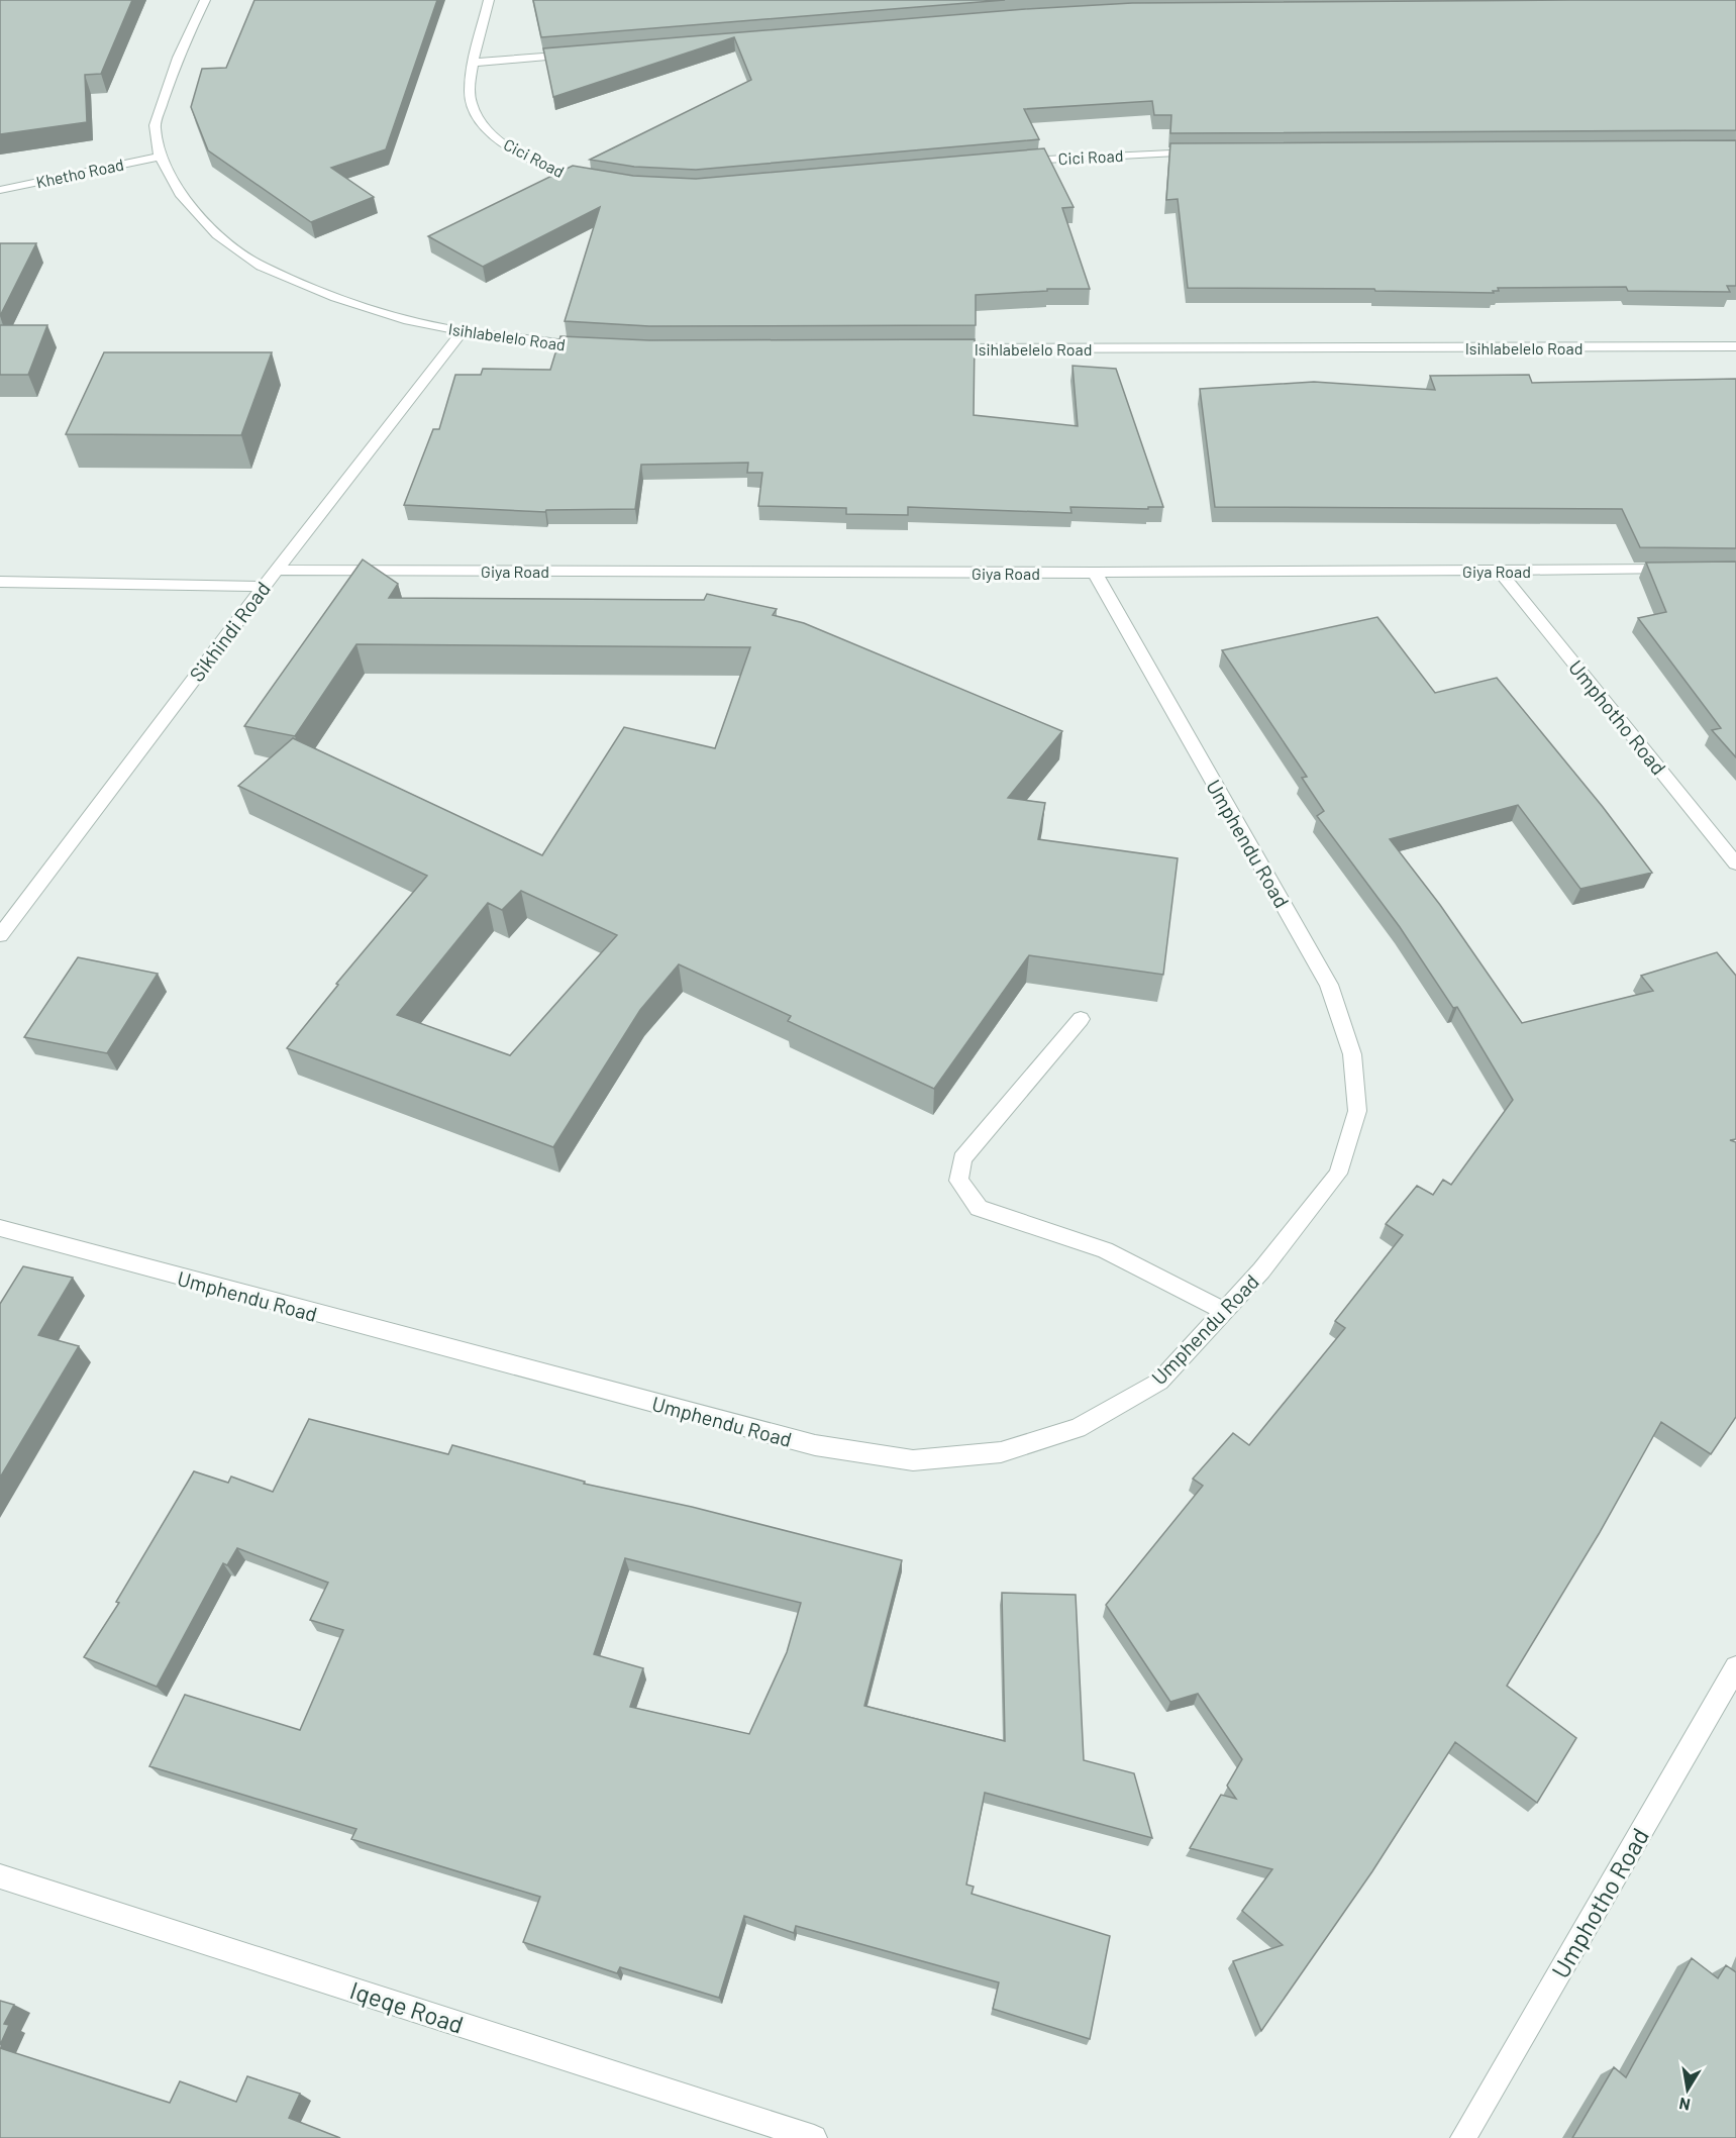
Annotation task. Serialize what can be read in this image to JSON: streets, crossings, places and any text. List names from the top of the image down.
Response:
{
  "streets": {
    "street": [
      "Cici Road",
      "Khetho Road",
      "Isihlabelelo Road",
      "Giya Road",
      "Sikhindi Road",
      "Umphotho Road",
      "Umphendu Road",
      "Iqeqe Road"
    ]
  },
  "crossings": [
    ["Khetho Road", "Isihlabelelo Road"],
    ["Isihlabelelo Road", "Sikhindi Road"],
    ["Giya Road", "Sikhindi Road"],
    ["Giya Road", "Umphotho Road"],
    ["Giya Road", "Umphendu Road"]
  ],
  "north": "bottom"
}
